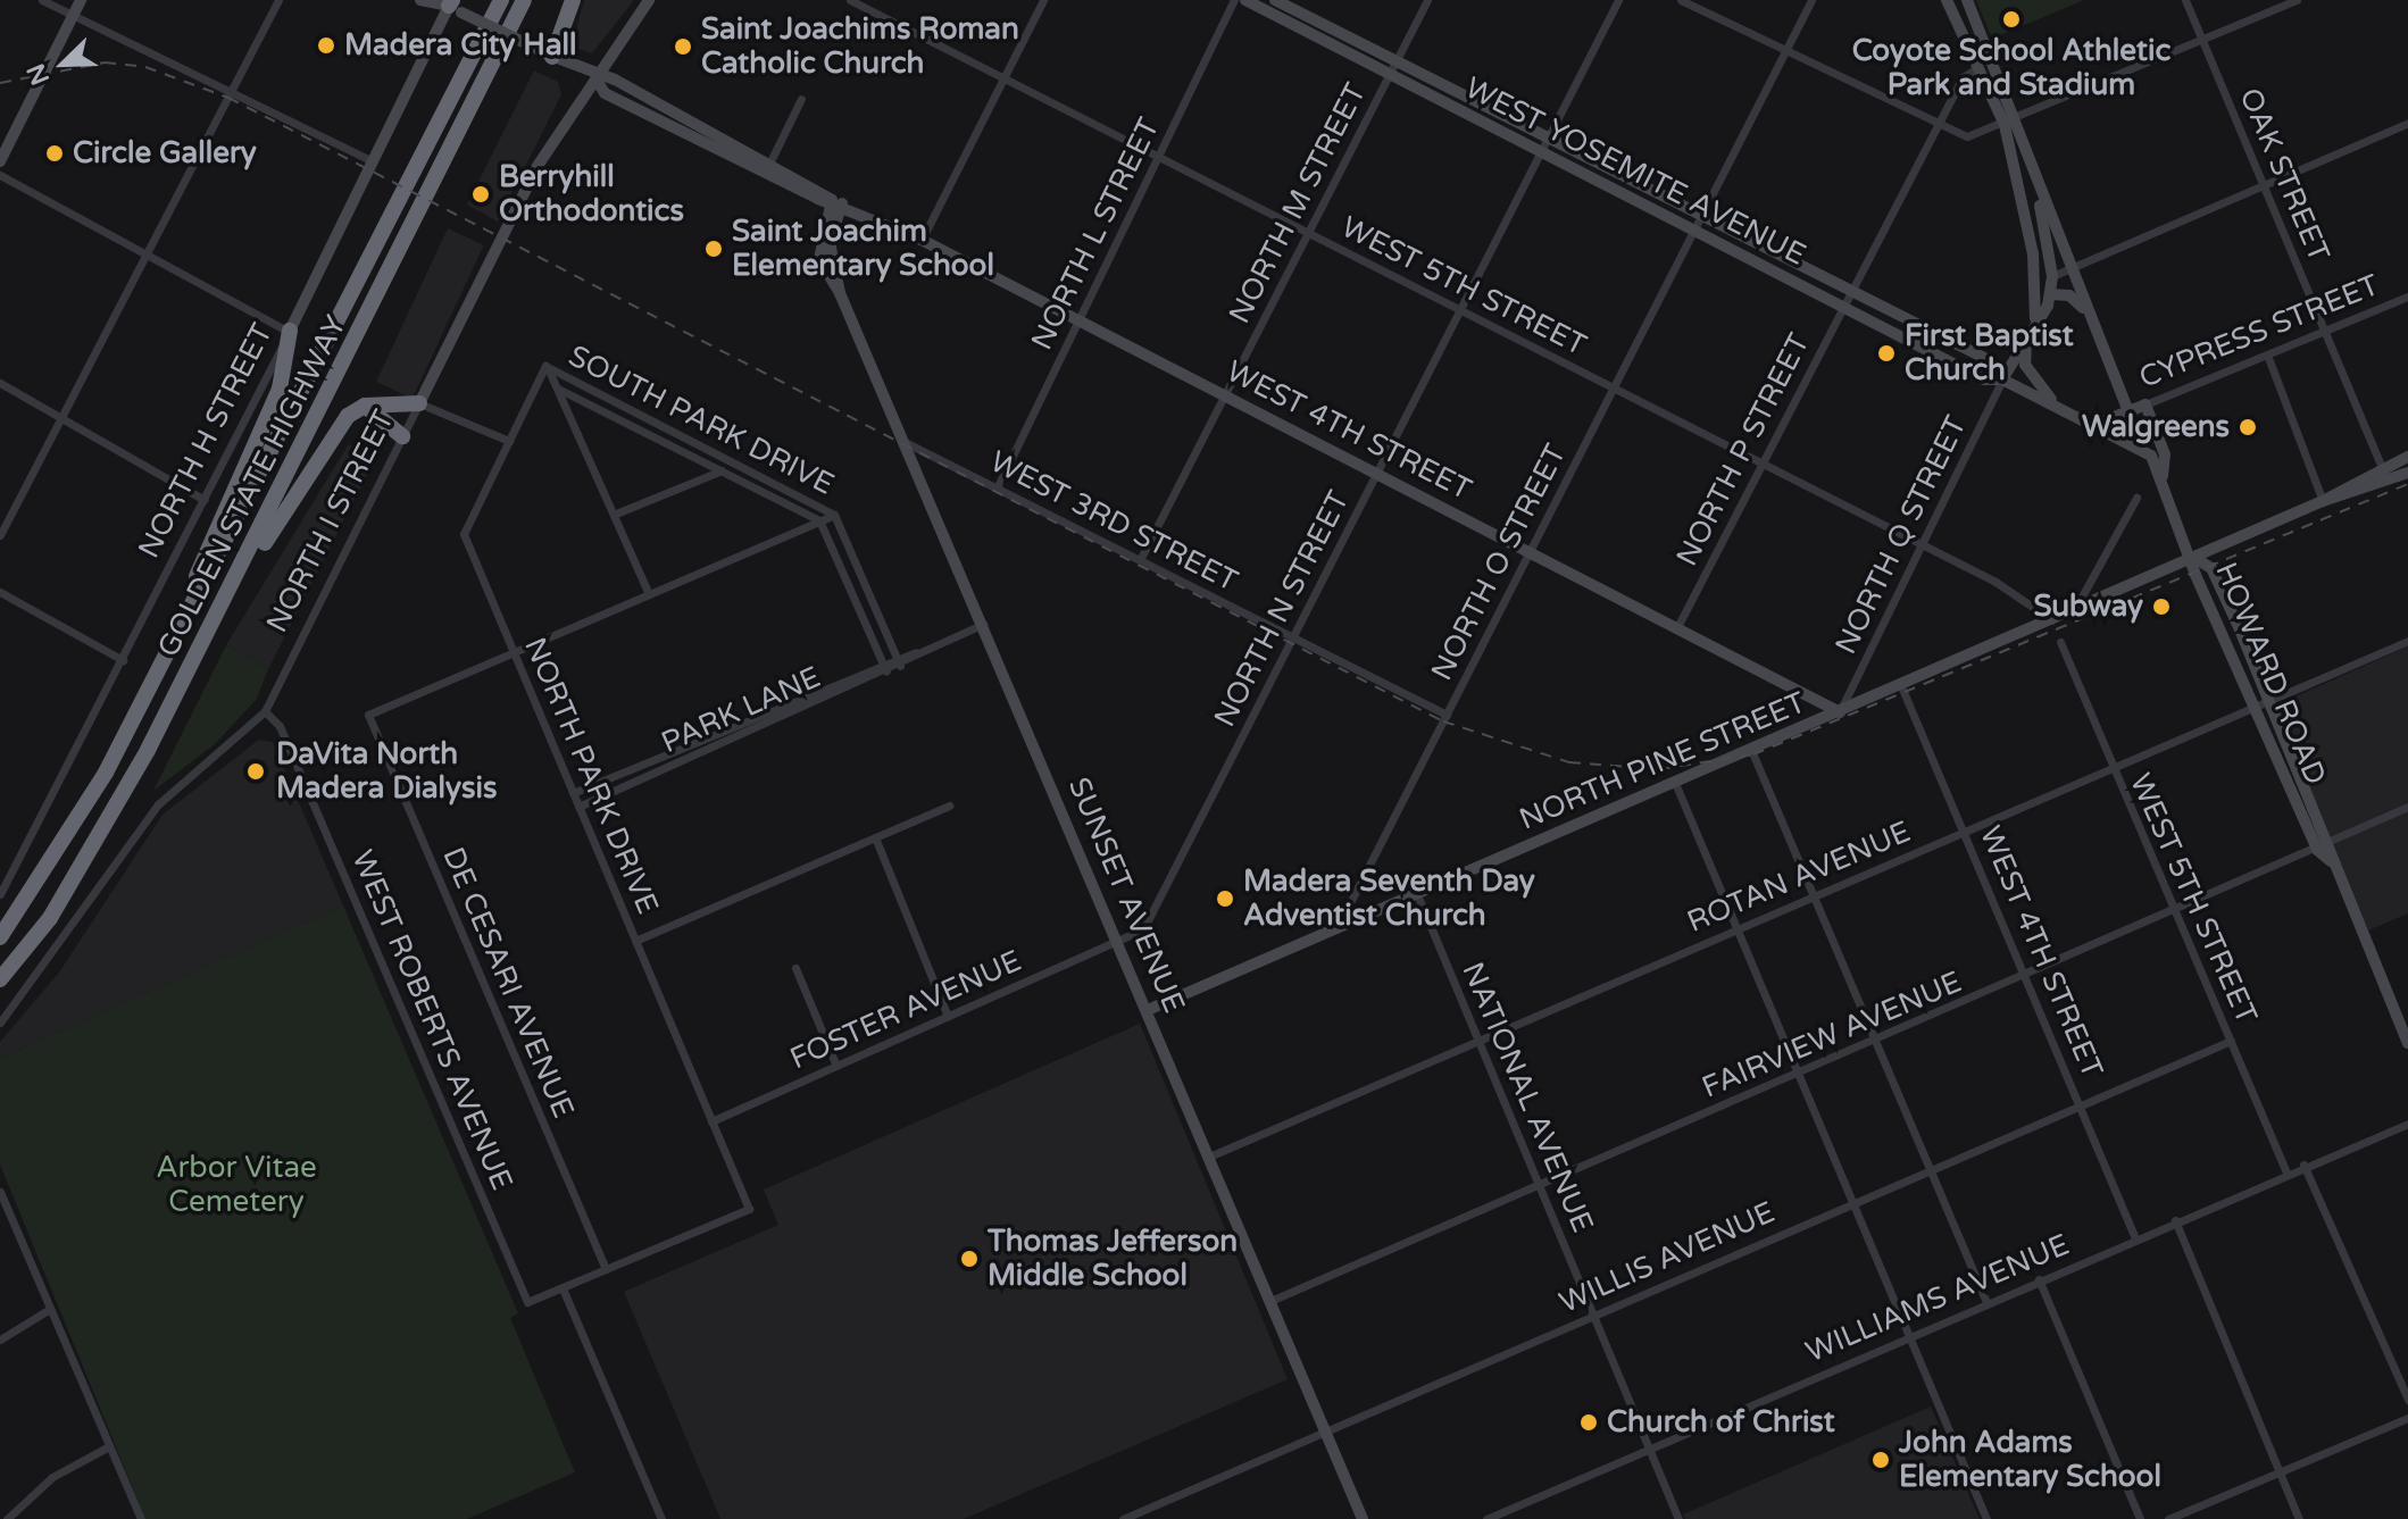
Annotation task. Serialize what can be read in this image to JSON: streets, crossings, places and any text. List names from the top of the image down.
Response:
{
  "streets": {
    "highway": ["GOLDEN STATE HIGHWAY"],
    "main road": [
      "WEST YOSEMITE AVENUE",
      "CYPRESS STREET",
      "WEST 4TH STREET",
      "NORTH H STREET",
      "NORTH I STREET",
      "HOWARD ROAD",
      "NORTH PINE STREET",
      "SUNSET AVENUE"
    ],
    "street": [
      "OAK STREET",
      "NORTH M STREET",
      "NORTH L STREET",
      "WEST 5TH STREET",
      "SOUTH PARK DRIVE",
      "NORTH P STREET",
      "WEST 3RD STREET",
      "NORTH Q STREET",
      "NORTH O STREET",
      "NORTH N STREET",
      "PARK LANE",
      "NORTH PARK DRIVE",
      "ROTAN AVENUE",
      "DE CESARI AVENUE",
      "FOSTER AVENUE",
      "WEST ROBERTS AVENUE",
      "FAIRVIEW AVENUE",
      "NATIONAL AVENUE",
      "WILLIS AVENUE",
      "WILLIAMS AVENUE"
    ]
  },
  "crossings": [
    ["WEST YOSEMITE AVENUE", "NORTH M STREET"],
    ["WEST YOSEMITE AVENUE", "CYPRESS STREET"],
    ["WEST YOSEMITE AVENUE", "NORTH P STREET"],
    ["WEST YOSEMITE AVENUE", "NORTH Q STREET"],
    ["WEST YOSEMITE AVENUE", "NORTH O STREET"],
    ["WEST YOSEMITE AVENUE", "NORTH N STREET"],
    ["OAK STREET", "CYPRESS STREET"],
    ["NORTH M STREET", "WEST 5TH STREET"],
    ["NORTH M STREET", "WEST 4TH STREET"],
    ["NORTH M STREET", "WEST 3RD STREET"],
    ["NORTH L STREET", "WEST 5TH STREET"],
    ["NORTH L STREET", "WEST 4TH STREET"],
    ["NORTH L STREET", "WEST 3RD STREET"],
    ["WEST 5TH STREET", "NORTH P STREET"],
    ["WEST 5TH STREET", "NORTH Q STREET"],
    ["WEST 5TH STREET", "NORTH O STREET"],
    ["WEST 5TH STREET", "NORTH N STREET"],
    ["WEST 5TH STREET", "NORTH PINE STREET"],
    ["WEST 5TH STREET", "ROTAN AVENUE"],
    ["WEST 5TH STREET", "FAIRVIEW AVENUE"],
    ["WEST 5TH STREET", "WILLIS AVENUE"],
    ["WEST 5TH STREET", "WILLIAMS AVENUE"],
    ["SOUTH PARK DRIVE", "PARK LANE"],
    ["SOUTH PARK DRIVE", "NORTH PARK DRIVE"],
    ["WEST 4TH STREET", "NORTH H STREET"],
    ["WEST 4TH STREET", "NORTH P STREET"],
    ["WEST 4TH STREET", "NORTH I STREET"],
    ["WEST 4TH STREET", "NORTH Q STREET"],
    ["WEST 4TH STREET", "NORTH O STREET"],
    ["WEST 4TH STREET", "NORTH N STREET"],
    ["WEST 4TH STREET", "NORTH PINE STREET"],
    ["WEST 4TH STREET", "ROTAN AVENUE"],
    ["WEST 4TH STREET", "SUNSET AVENUE"],
    ["WEST 4TH STREET", "FAIRVIEW AVENUE"],
    ["WEST 4TH STREET", "WILLIS AVENUE"],
    ["WEST 4TH STREET", "WILLIAMS AVENUE"],
    ["NORTH I STREET", "WEST ROBERTS AVENUE"],
    ["WEST 3RD STREET", "NORTH O STREET"],
    ["WEST 3RD STREET", "NORTH N STREET"],
    ["WEST 3RD STREET", "SUNSET AVENUE"],
    ["NORTH Q STREET", "NORTH PINE STREET"],
    ["NORTH O STREET", "NORTH PINE STREET"],
    ["NORTH N STREET", "SUNSET AVENUE"],
    ["NORTH N STREET", "FOSTER AVENUE"],
    ["HOWARD ROAD", "NORTH PINE STREET"],
    ["HOWARD ROAD", "ROTAN AVENUE"],
    ["HOWARD ROAD", "FAIRVIEW AVENUE"],
    ["PARK LANE", "NORTH PARK DRIVE"],
    ["PARK LANE", "SUNSET AVENUE"],
    ["NORTH PINE STREET", "SUNSET AVENUE"],
    ["NORTH PINE STREET", "NATIONAL AVENUE"],
    ["NORTH PARK DRIVE", "DE CESARI AVENUE"],
    ["NORTH PARK DRIVE", "FOSTER AVENUE"],
    ["ROTAN AVENUE", "SUNSET AVENUE"],
    ["ROTAN AVENUE", "NATIONAL AVENUE"],
    ["SUNSET AVENUE", "FOSTER AVENUE"],
    ["SUNSET AVENUE", "FAIRVIEW AVENUE"],
    ["SUNSET AVENUE", "WILLIS AVENUE"],
    ["FAIRVIEW AVENUE", "NATIONAL AVENUE"],
    ["NATIONAL AVENUE", "WILLIS AVENUE"],
    ["NATIONAL AVENUE", "WILLIAMS AVENUE"]
  ],
  "parks": ["Arbor Vitae Cemetery"],
  "places": [
    "Coyote School Athletic Park and Stadium",
    "Madera City Hall",
    "Saint Joachims Roman Catholic Church",
    "Circle Gallery",
    "Berryhill Orthodontics",
    "Saint Joachim Elementary School",
    "First Baptist Church",
    "Walgreens",
    "Subway",
    "DaVita North Madera Dialysis",
    "Madera Seventh Day Adventist Church",
    "Thomas Jefferson Middle School",
    "Church of Christ",
    "John Adams Elementary School"
  ],
  "north": "bottom left"
}
